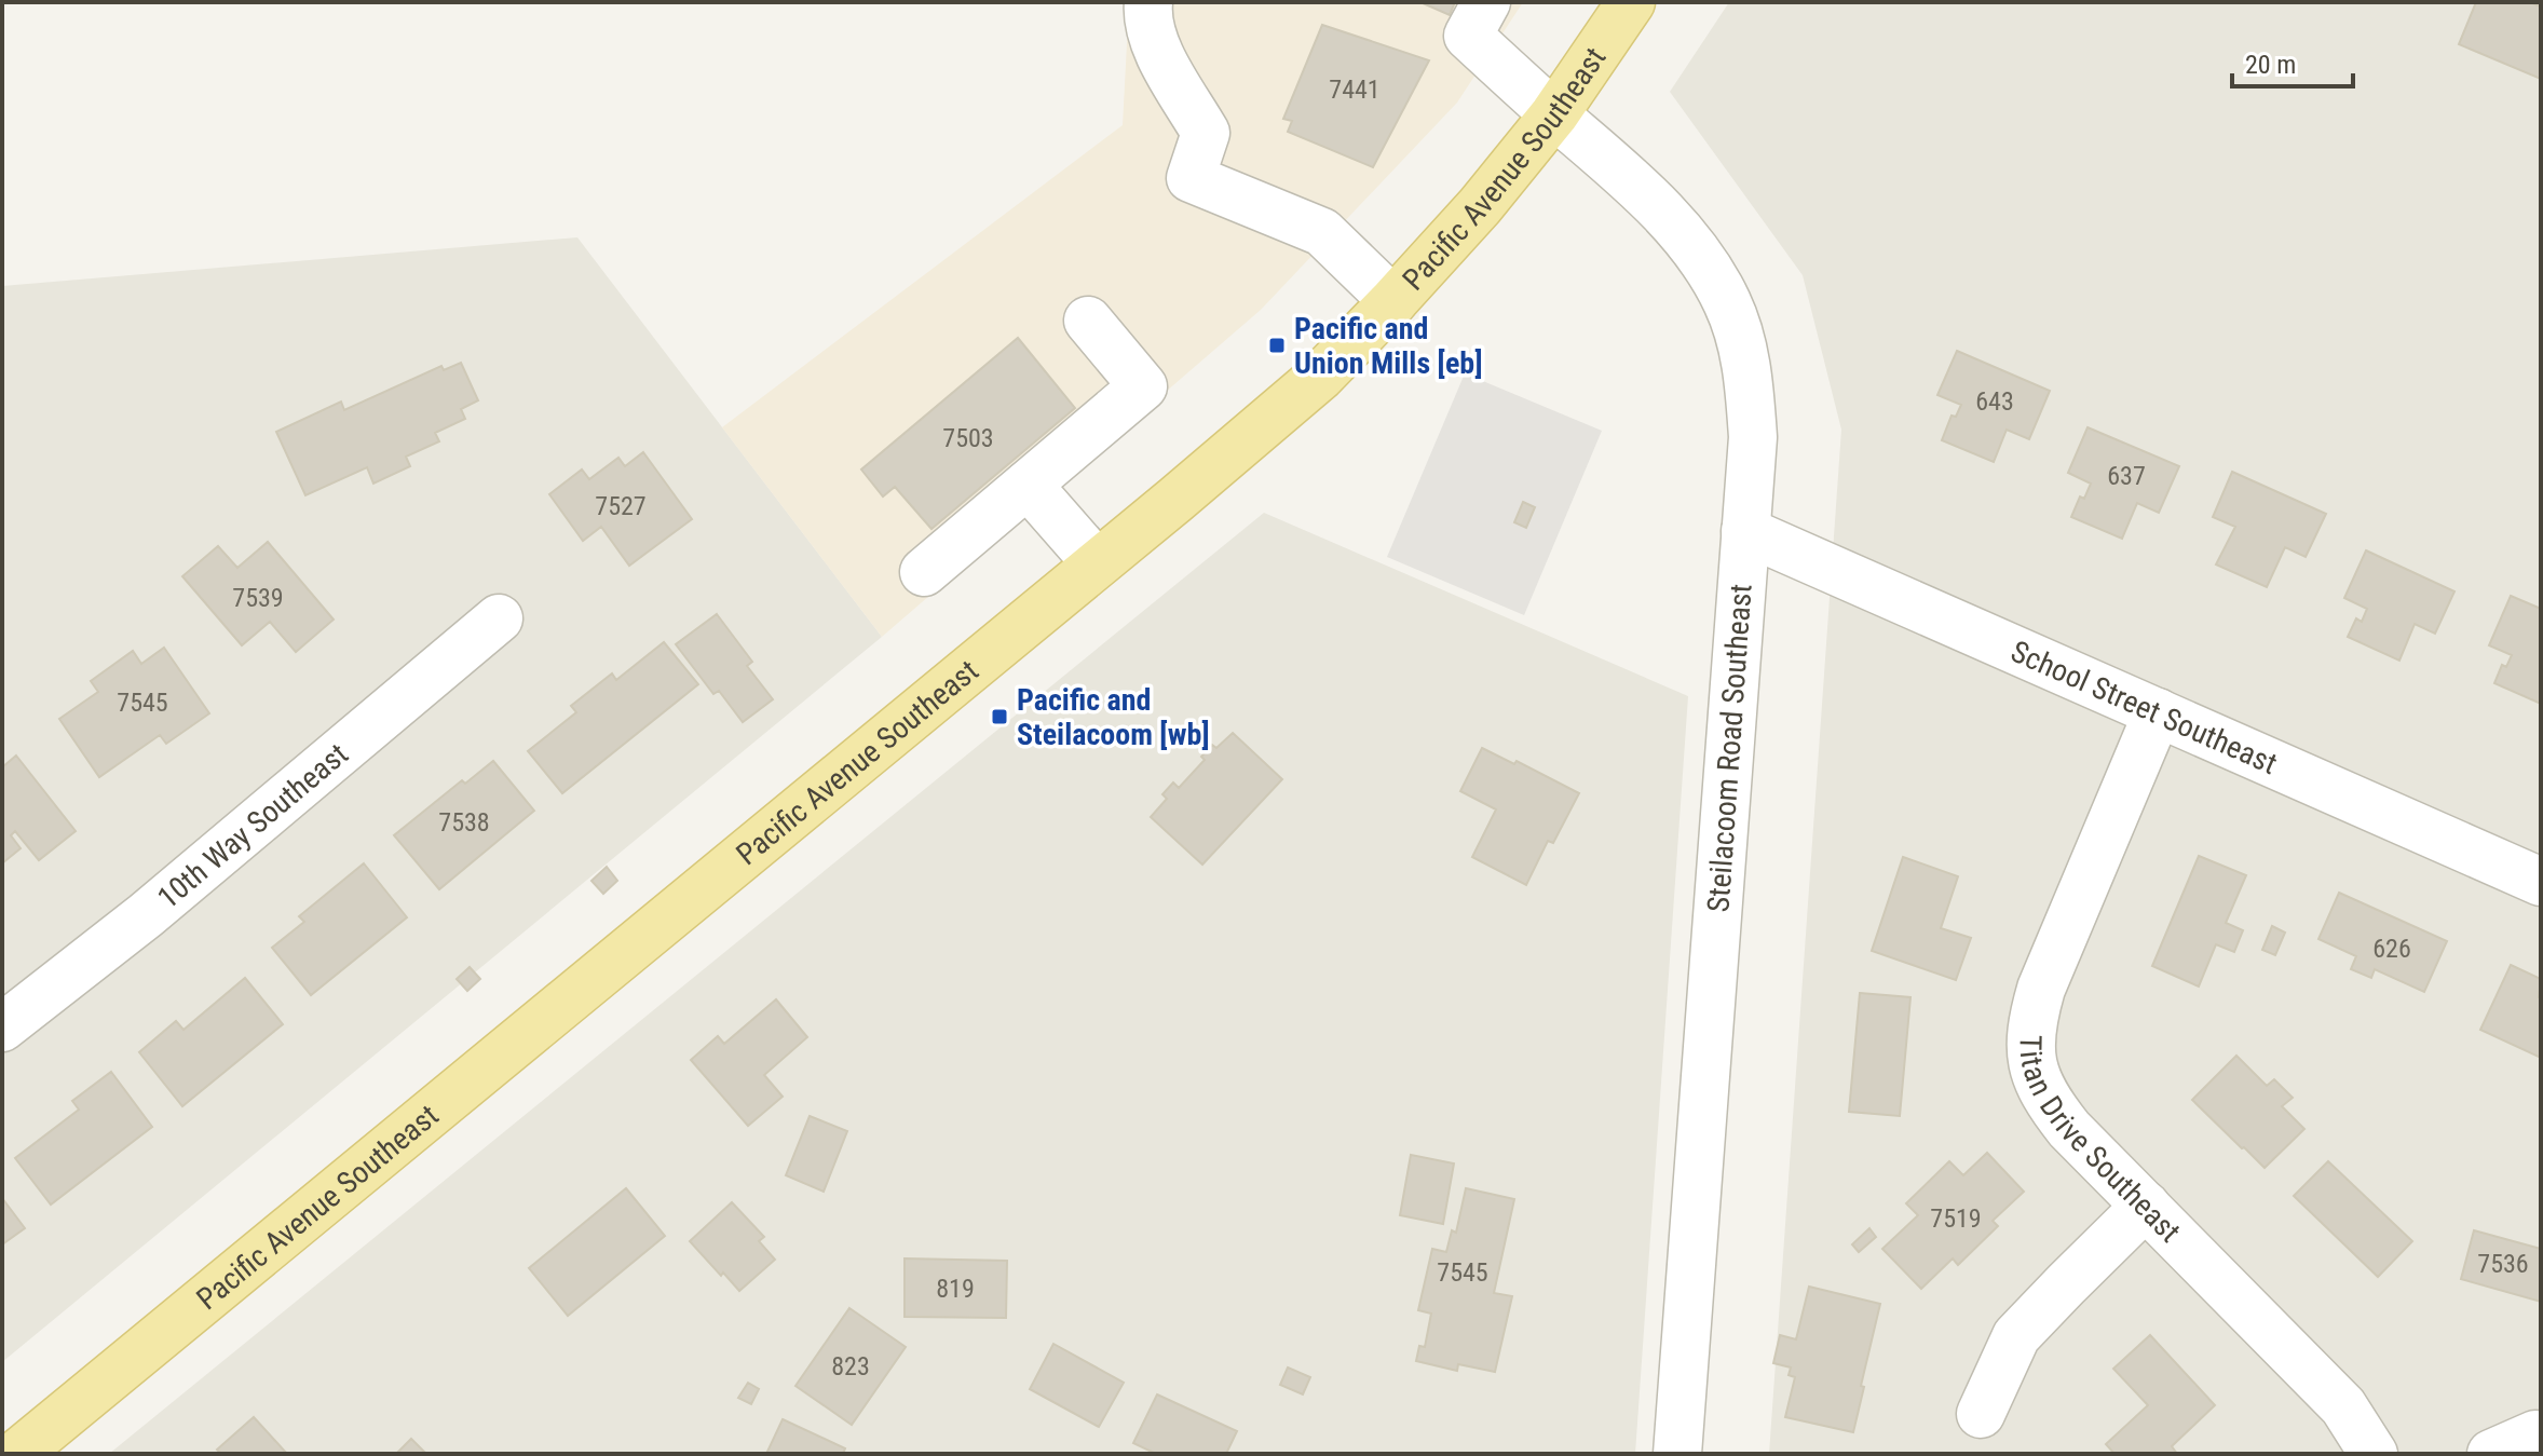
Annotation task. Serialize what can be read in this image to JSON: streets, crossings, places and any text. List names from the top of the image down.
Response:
{
  "streets": {
    "main road": ["Pacific Avenue Southeast"],
    "street": [
      "School Street Southeast",
      "Steilacoom Road Southeast",
      "10th Way Southeast",
      "Titan Drive Southeast"
    ]
  },
  "crossings": [
    ["Pacific Avenue Southeast", "Steilacoom Road Southeast"],
    ["School Street Southeast", "Steilacoom Road Southeast"],
    ["School Street Southeast", "Titan Drive Southeast"]
  ],
  "places": {
    "transit": ["Pacific and Union Mills [eb]", "Pacific and Steilacoom [wb]"]
  },
  "house_numbers": [
    "7441",
    "643",
    "7503",
    "637",
    "7527",
    "7539",
    "7545",
    "7538",
    "626",
    "7519",
    "7536",
    "7545",
    "819",
    "823"
  ],
  "scale_bar": "20 m"
}
